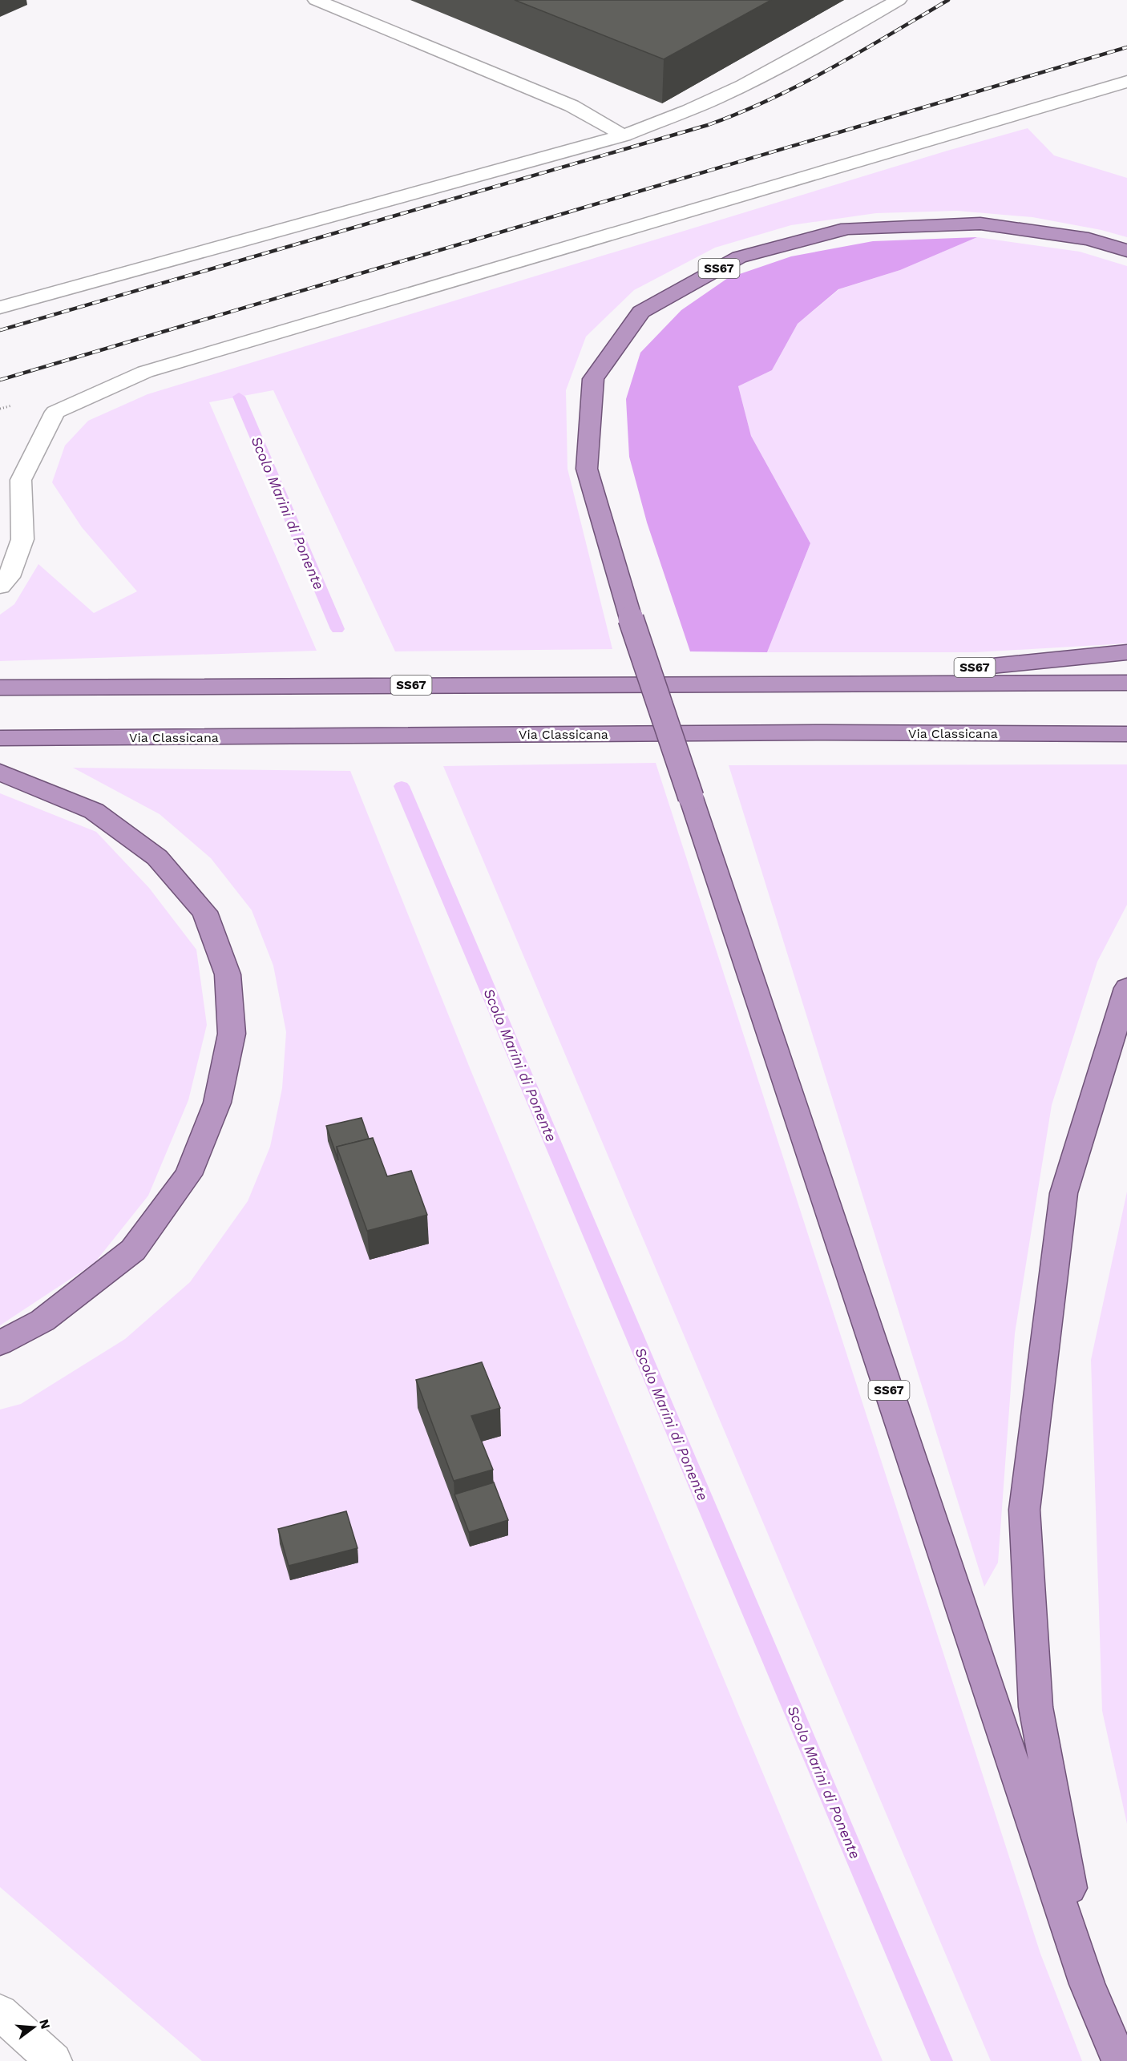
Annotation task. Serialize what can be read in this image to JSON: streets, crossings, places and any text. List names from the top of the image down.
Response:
{
  "streets": {
    "highway": ["SS67", "Via Classicana"]
  },
  "water": ["Scolo Marini di Ponente"],
  "north": "right"
}
